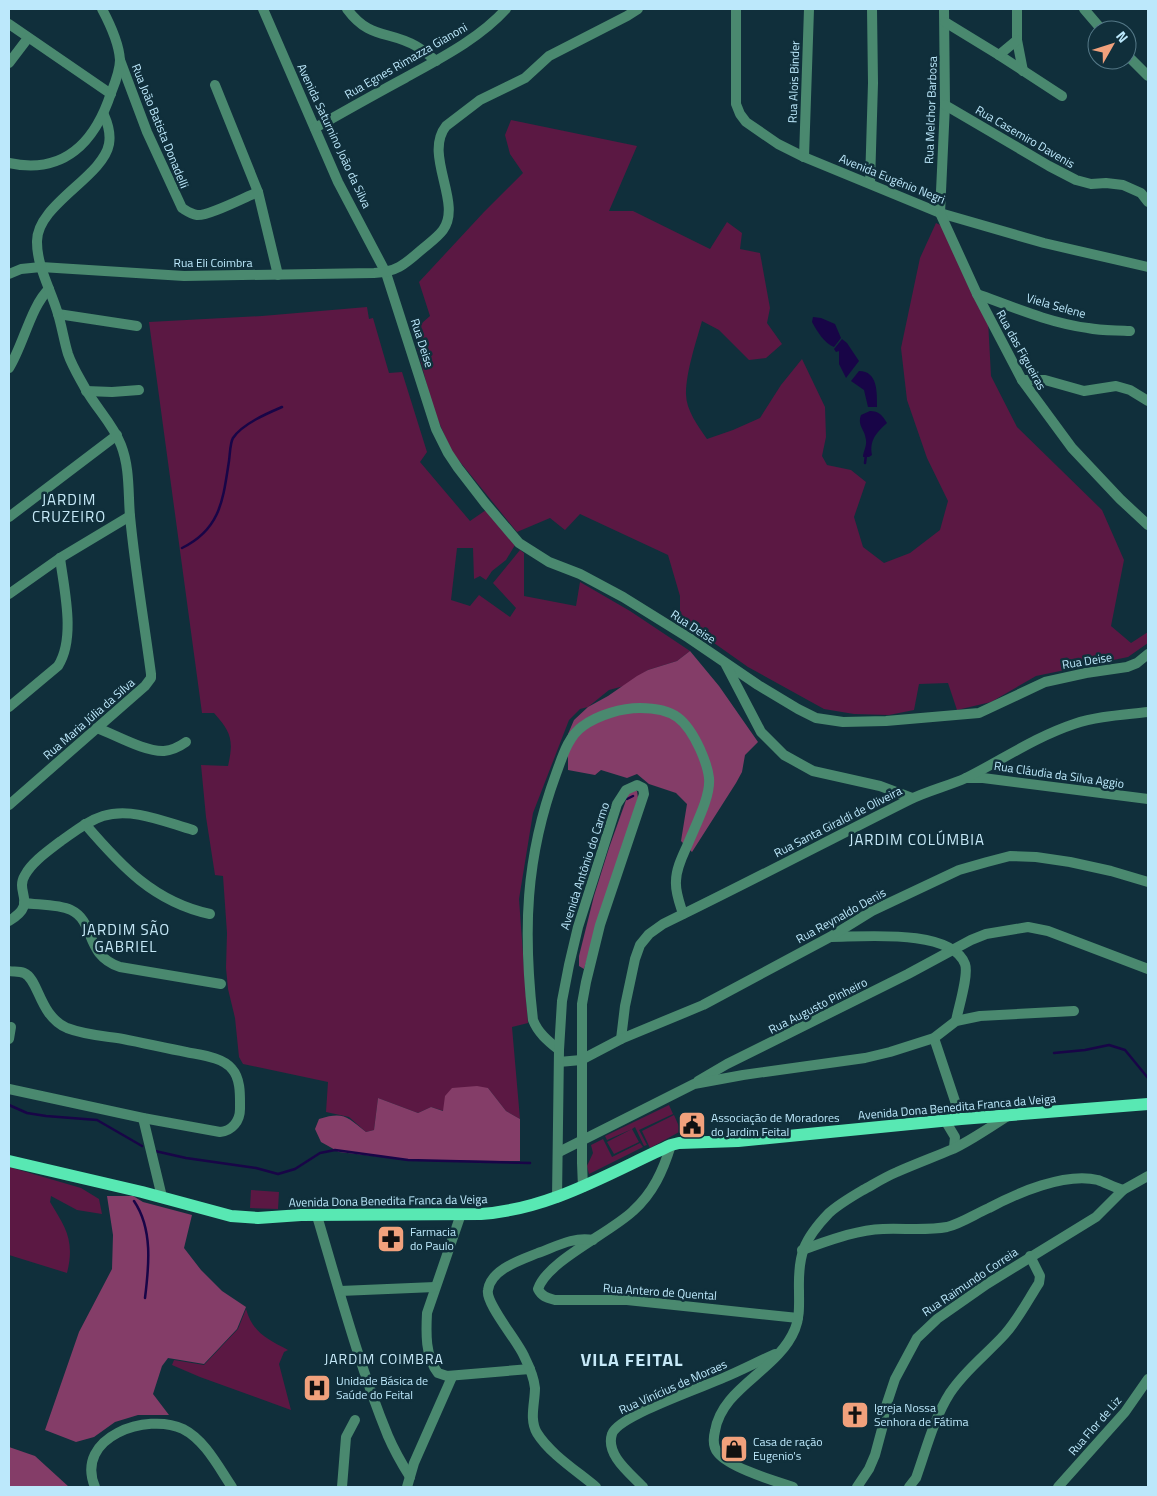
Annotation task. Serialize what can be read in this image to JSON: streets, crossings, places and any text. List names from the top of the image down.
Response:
{
  "streets": {
    "main road": ["Avenida Dona Benedita Franca da Veiga"],
    "street": [
      "Rua Egnes Rimazza Gianoni",
      "Rua Alois Binder",
      "Rua Melchor Barbosa",
      "Rua João Batista Donadelli",
      "Avenida Saturnino João da Silva",
      "Rua Casemiro Davenis",
      "Avenida Eugênio Negri",
      "Rua Eli Coimbra",
      "Viela Selene",
      "Rua Deise",
      "Rua das Figueiras",
      "Rua Maria Júlia da Silva",
      "Rua Cláudia da Silva Aggio",
      "Rua Santa Giraldi de Oliveira",
      "Avenida Antônio do Carmo",
      "Rua Reynaldo Denis",
      "Rua Augusto Pinheiro",
      "Rua Raimundo Correia",
      "Rua Antero de Quental",
      "Rua Vinícius de Moraes",
      "Rua Flor de Liz"
    ]
  },
  "crossings": [
    ["Rua Egnes Rimazza Gianoni", "Avenida Saturnino João da Silva"],
    ["Rua Alois Binder", "Avenida Eugênio Negri"],
    ["Rua Melchor Barbosa", "Rua Casemiro Davenis"],
    ["Rua Melchor Barbosa", "Avenida Eugênio Negri"],
    ["Rua Melchor Barbosa", "Rua das Figueiras"],
    ["Avenida Saturnino João da Silva", "Rua Eli Coimbra"],
    ["Avenida Saturnino João da Silva", "Rua Deise"],
    ["Avenida Eugênio Negri", "Rua das Figueiras"],
    ["Rua Eli Coimbra", "Rua Deise"],
    ["Viela Selene", "Rua das Figueiras"],
    ["Rua Cláudia da Silva Aggio", "Rua Santa Giraldi de Oliveira"],
    ["Rua Santa Giraldi de Oliveira", "Rua Reynaldo Denis"],
    ["Avenida Antônio do Carmo", "Rua Reynaldo Denis"],
    ["Avenida Antônio do Carmo", "Avenida Dona Benedita Franca da Veiga"]
  ],
  "districts": [
    "JARDIM CRUZEIRO",
    "JARDIM COLÚMBIA",
    "JARDIM SÃO GABRIEL",
    "JARDIM COIMBRA",
    "VILA FEITAL"
  ],
  "places": {
    "public building": ["Associação de Moradores do Jardim Feital"],
    "pharmacy": ["Farmacia do Paulo"],
    "hospital": ["Unidade Básica de Saúde do Feital"],
    "church": ["Igreja Nossa Senhora de Fátima"],
    "shop": ["Casa de ração Eugenio's"]
  },
  "north": "top right"
}
